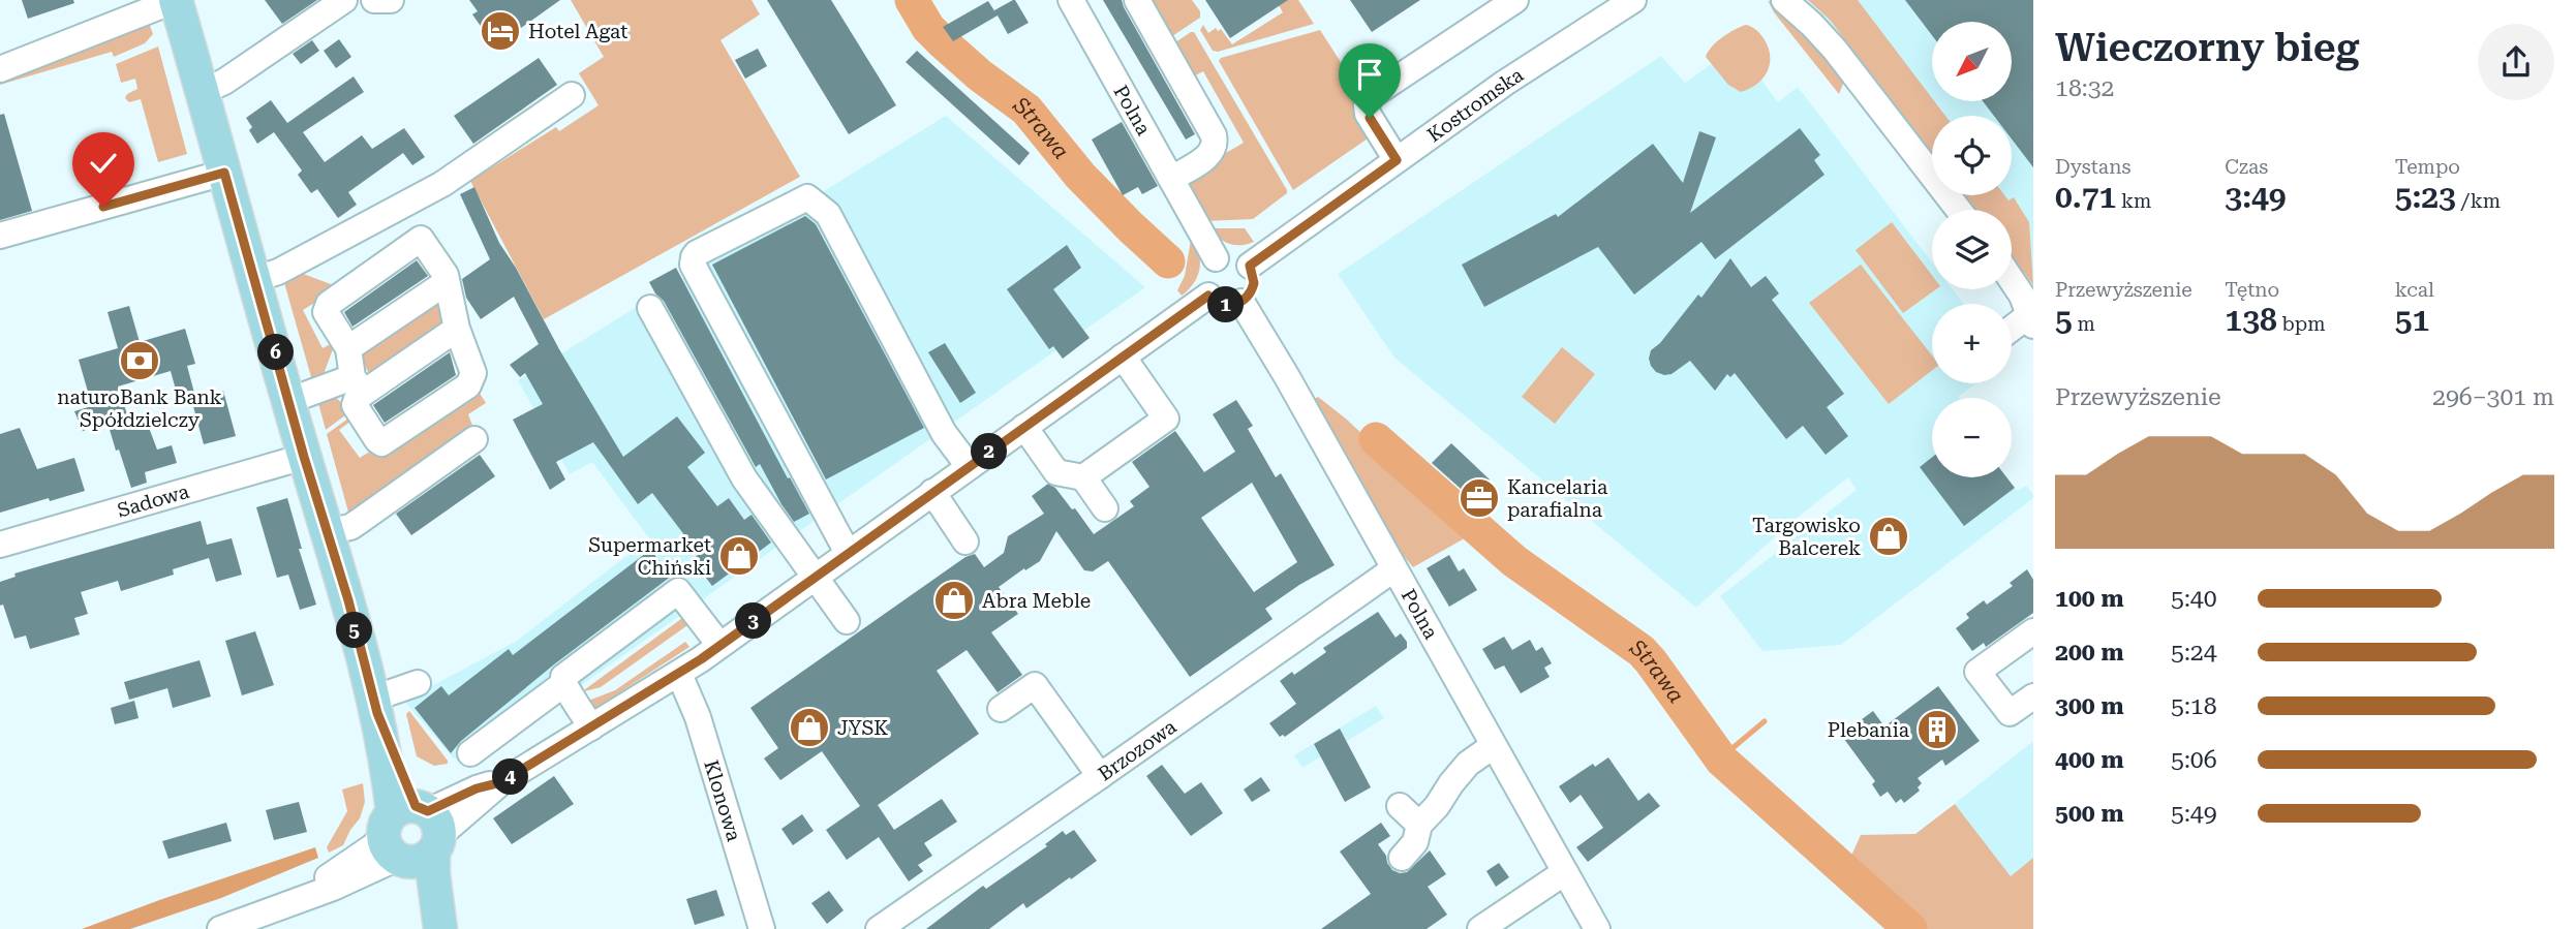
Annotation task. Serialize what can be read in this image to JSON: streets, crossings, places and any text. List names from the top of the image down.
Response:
{
  "streets": {
    "street": [
      "Kostromska",
      "Polna",
      "Sadowa",
      "Brzozowa",
      "Klonowa"
    ]
  },
  "crossings": [
    ["Kostromska", "Polna"],
    ["Polna", "Brzozowa"]
  ],
  "water": ["Strawa"],
  "places": {
    "hotel": ["Hotel Agat"],
    "bank": ["naturoBank Bank Spółdzielczy"],
    "office": ["Kancelaria parafialna"],
    "shop": [
      "Targowisko Balcerek",
      "Supermarket Chiński",
      "Abra Meble",
      "JYSK"
    ],
    "building": ["Plebania"]
  },
  "north": "bottom left",
  "page": {
    "heading": ["Wieczorny bieg", "18:32"],
    "map_buttons": ["+", "−"],
    "stats": [
      ["Dystans", "0.71 km"],
      ["Czas", "3:49"],
      ["Tempo", "5:23 /km"],
      ["Przewyższenie", "5 m"],
      ["Tętno", "138 bpm"],
      ["kcal", "51"]
    ],
    "pins": [
      "1",
      "6",
      "2",
      "3",
      "5",
      "4"
    ],
    "chart": ["Przewyższenie", "296–301 m"],
    "list": [
      {
        "name": "100 m",
        "note": "5:40"
      },
      {
        "name": "200 m",
        "note": "5:24"
      },
      {
        "name": "300 m",
        "note": "5:18"
      },
      {
        "name": "400 m",
        "note": "5:06"
      },
      {
        "name": "500 m",
        "note": "5:49"
      }
    ]
  }
}
